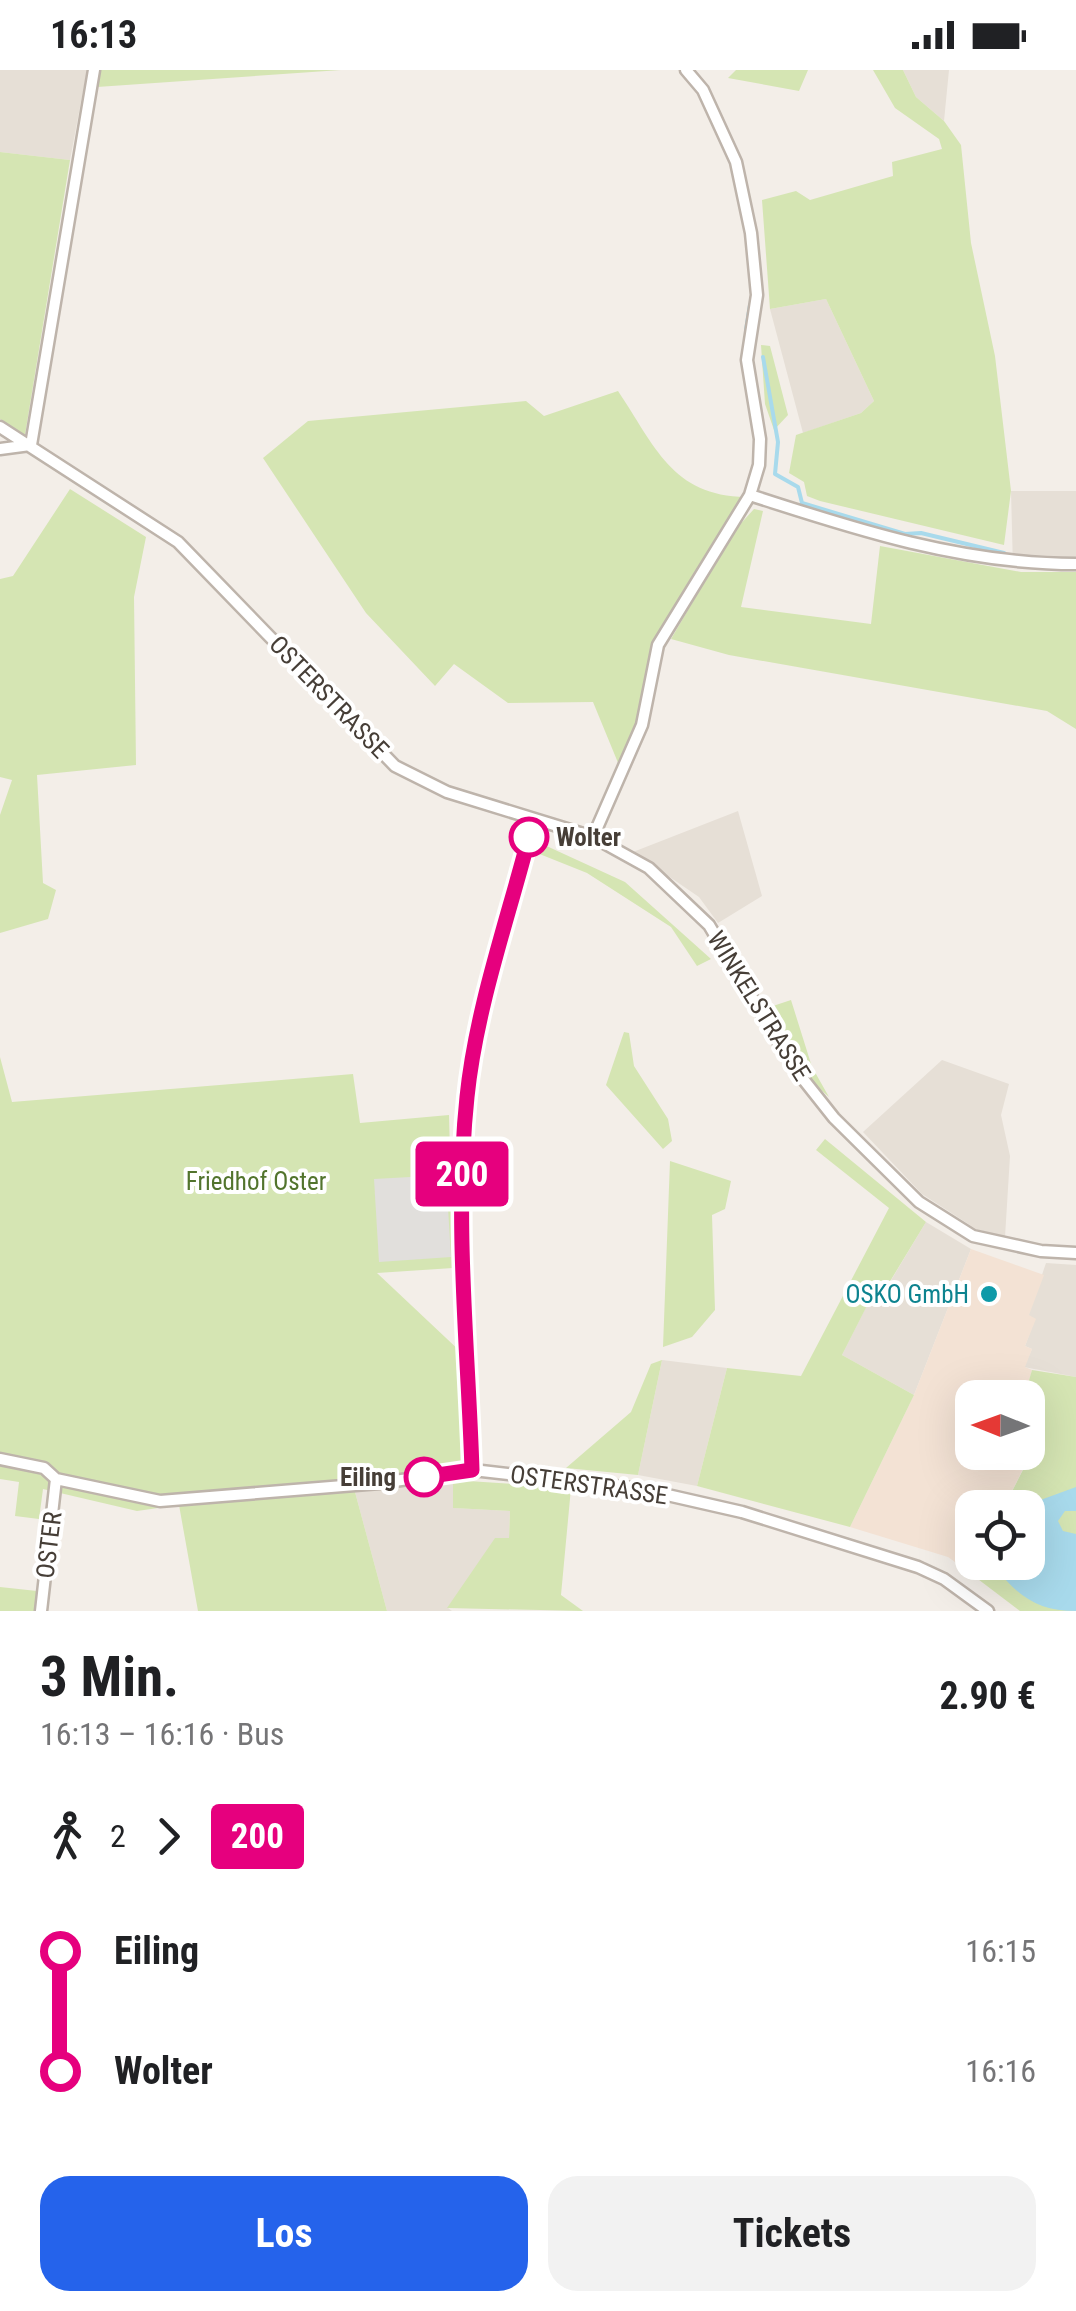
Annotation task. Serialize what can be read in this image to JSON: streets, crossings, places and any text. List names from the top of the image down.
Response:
{
  "streets": {
    "street": ["OSTERSTRASSE", "WINKELSTRASSE", "OSTER"]
  },
  "crossings": [
    ["OSTERSTRASSE", "WINKELSTRASSE"],
    ["OSTERSTRASSE", "OSTER"]
  ],
  "parks": ["Friedhof Oster"],
  "places": ["Wolter", "OSKO GmbH", "Eiling"],
  "lines": ["bus line 200"],
  "north": "left",
  "page": {
    "status": "16:13",
    "on_map": "200",
    "heading": ["3 Min.", "16:13 – 16:16 · Bus", "2.90 €"],
    "legs": ["2", "200"],
    "list": [
      {
        "name": "Eiling",
        "value": "16:15"
      },
      {
        "name": "Wolter",
        "value": "16:16"
      }
    ],
    "buttons": ["Los", "Tickets"]
  }
}
